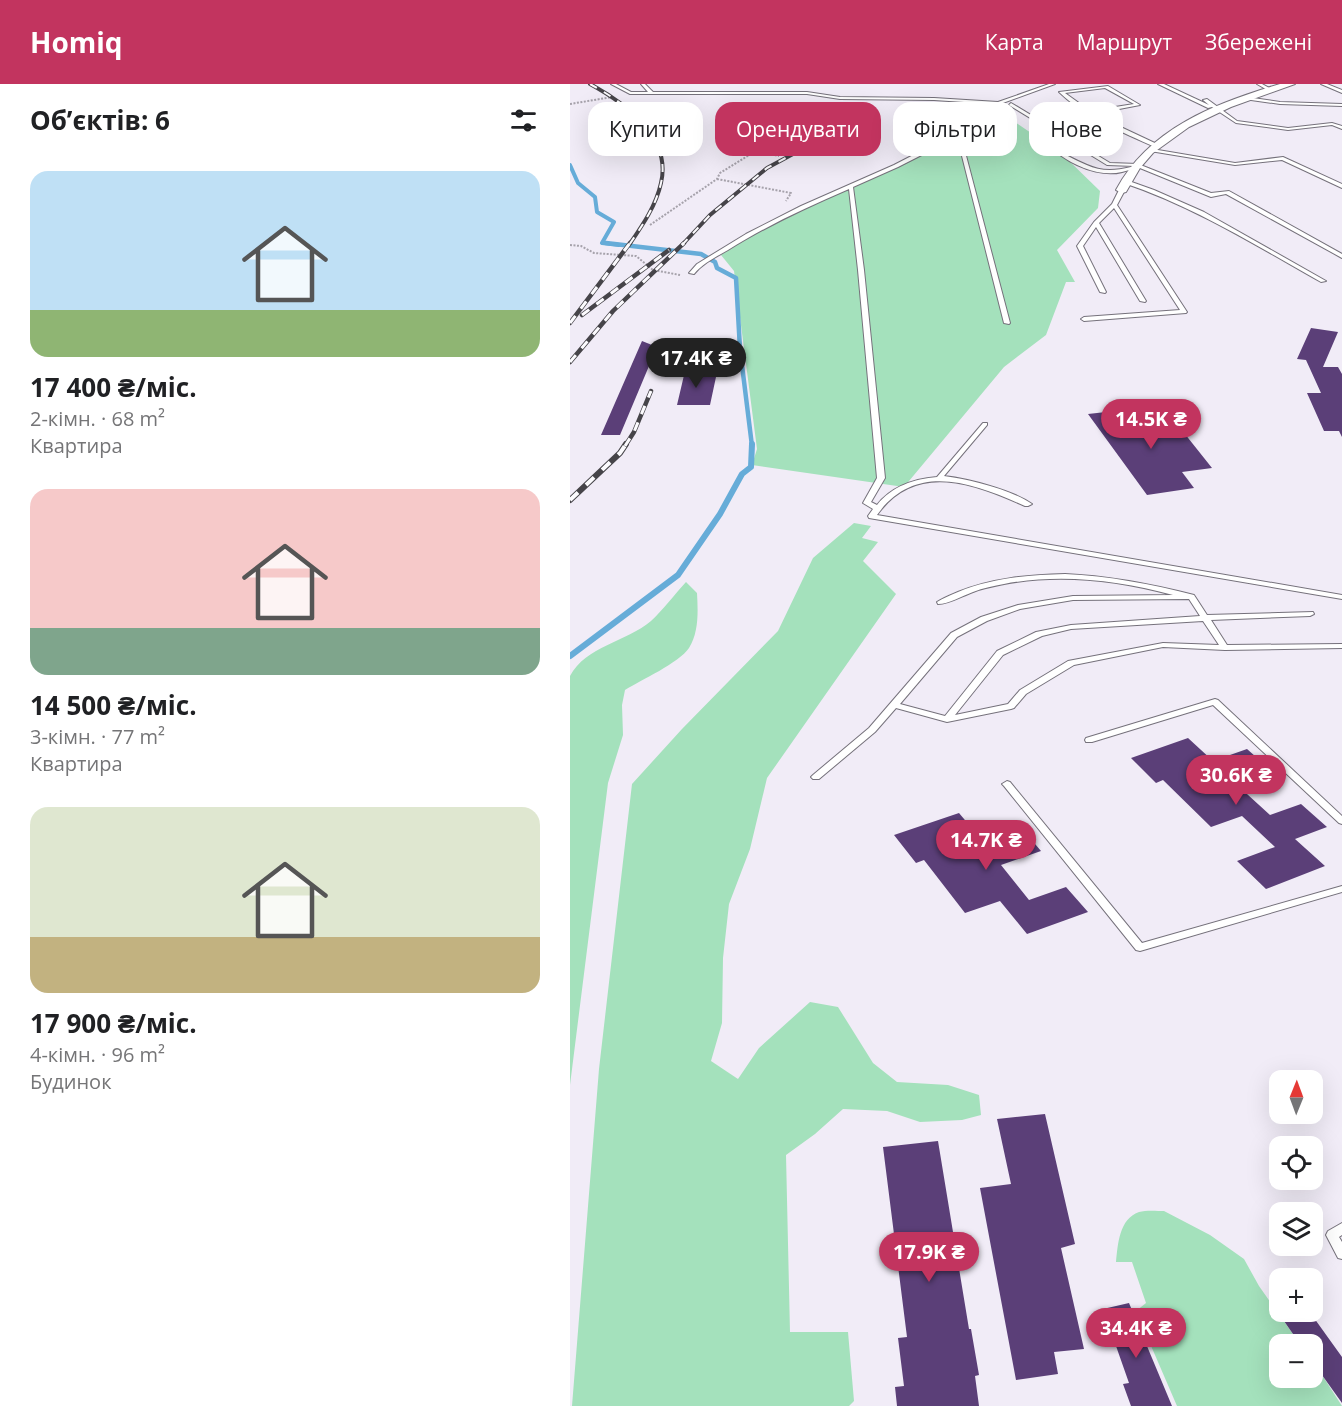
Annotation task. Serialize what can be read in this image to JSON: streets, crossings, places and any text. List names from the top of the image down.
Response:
{
  "north": "top",
  "page": {
    "header": "Homiq",
    "nav": ["Карта", "Маршрут", "Збережені"],
    "heading": "Об’єктів: 6",
    "chip": [
      "Купити",
      "Орендувати",
      "Фільтри",
      "Нове"
    ],
    "list": [
      {
        "name": "17 400 ₴/міс.",
        "note": "2-кімн. · 68 m² · Квартира"
      },
      {
        "name": "14 500 ₴/міс.",
        "note": "3-кімн. · 77 m² · Квартира"
      },
      {
        "name": "17 900 ₴/міс.",
        "note": "4-кімн. · 96 m² · Будинок"
      }
    ],
    "price": [
      "17.4K ₴",
      "14.5K ₴",
      "30.6K ₴",
      "14.7K ₴",
      "17.9K ₴",
      "34.4K ₴"
    ],
    "map_buttons": ["+", "−"]
  }
}
